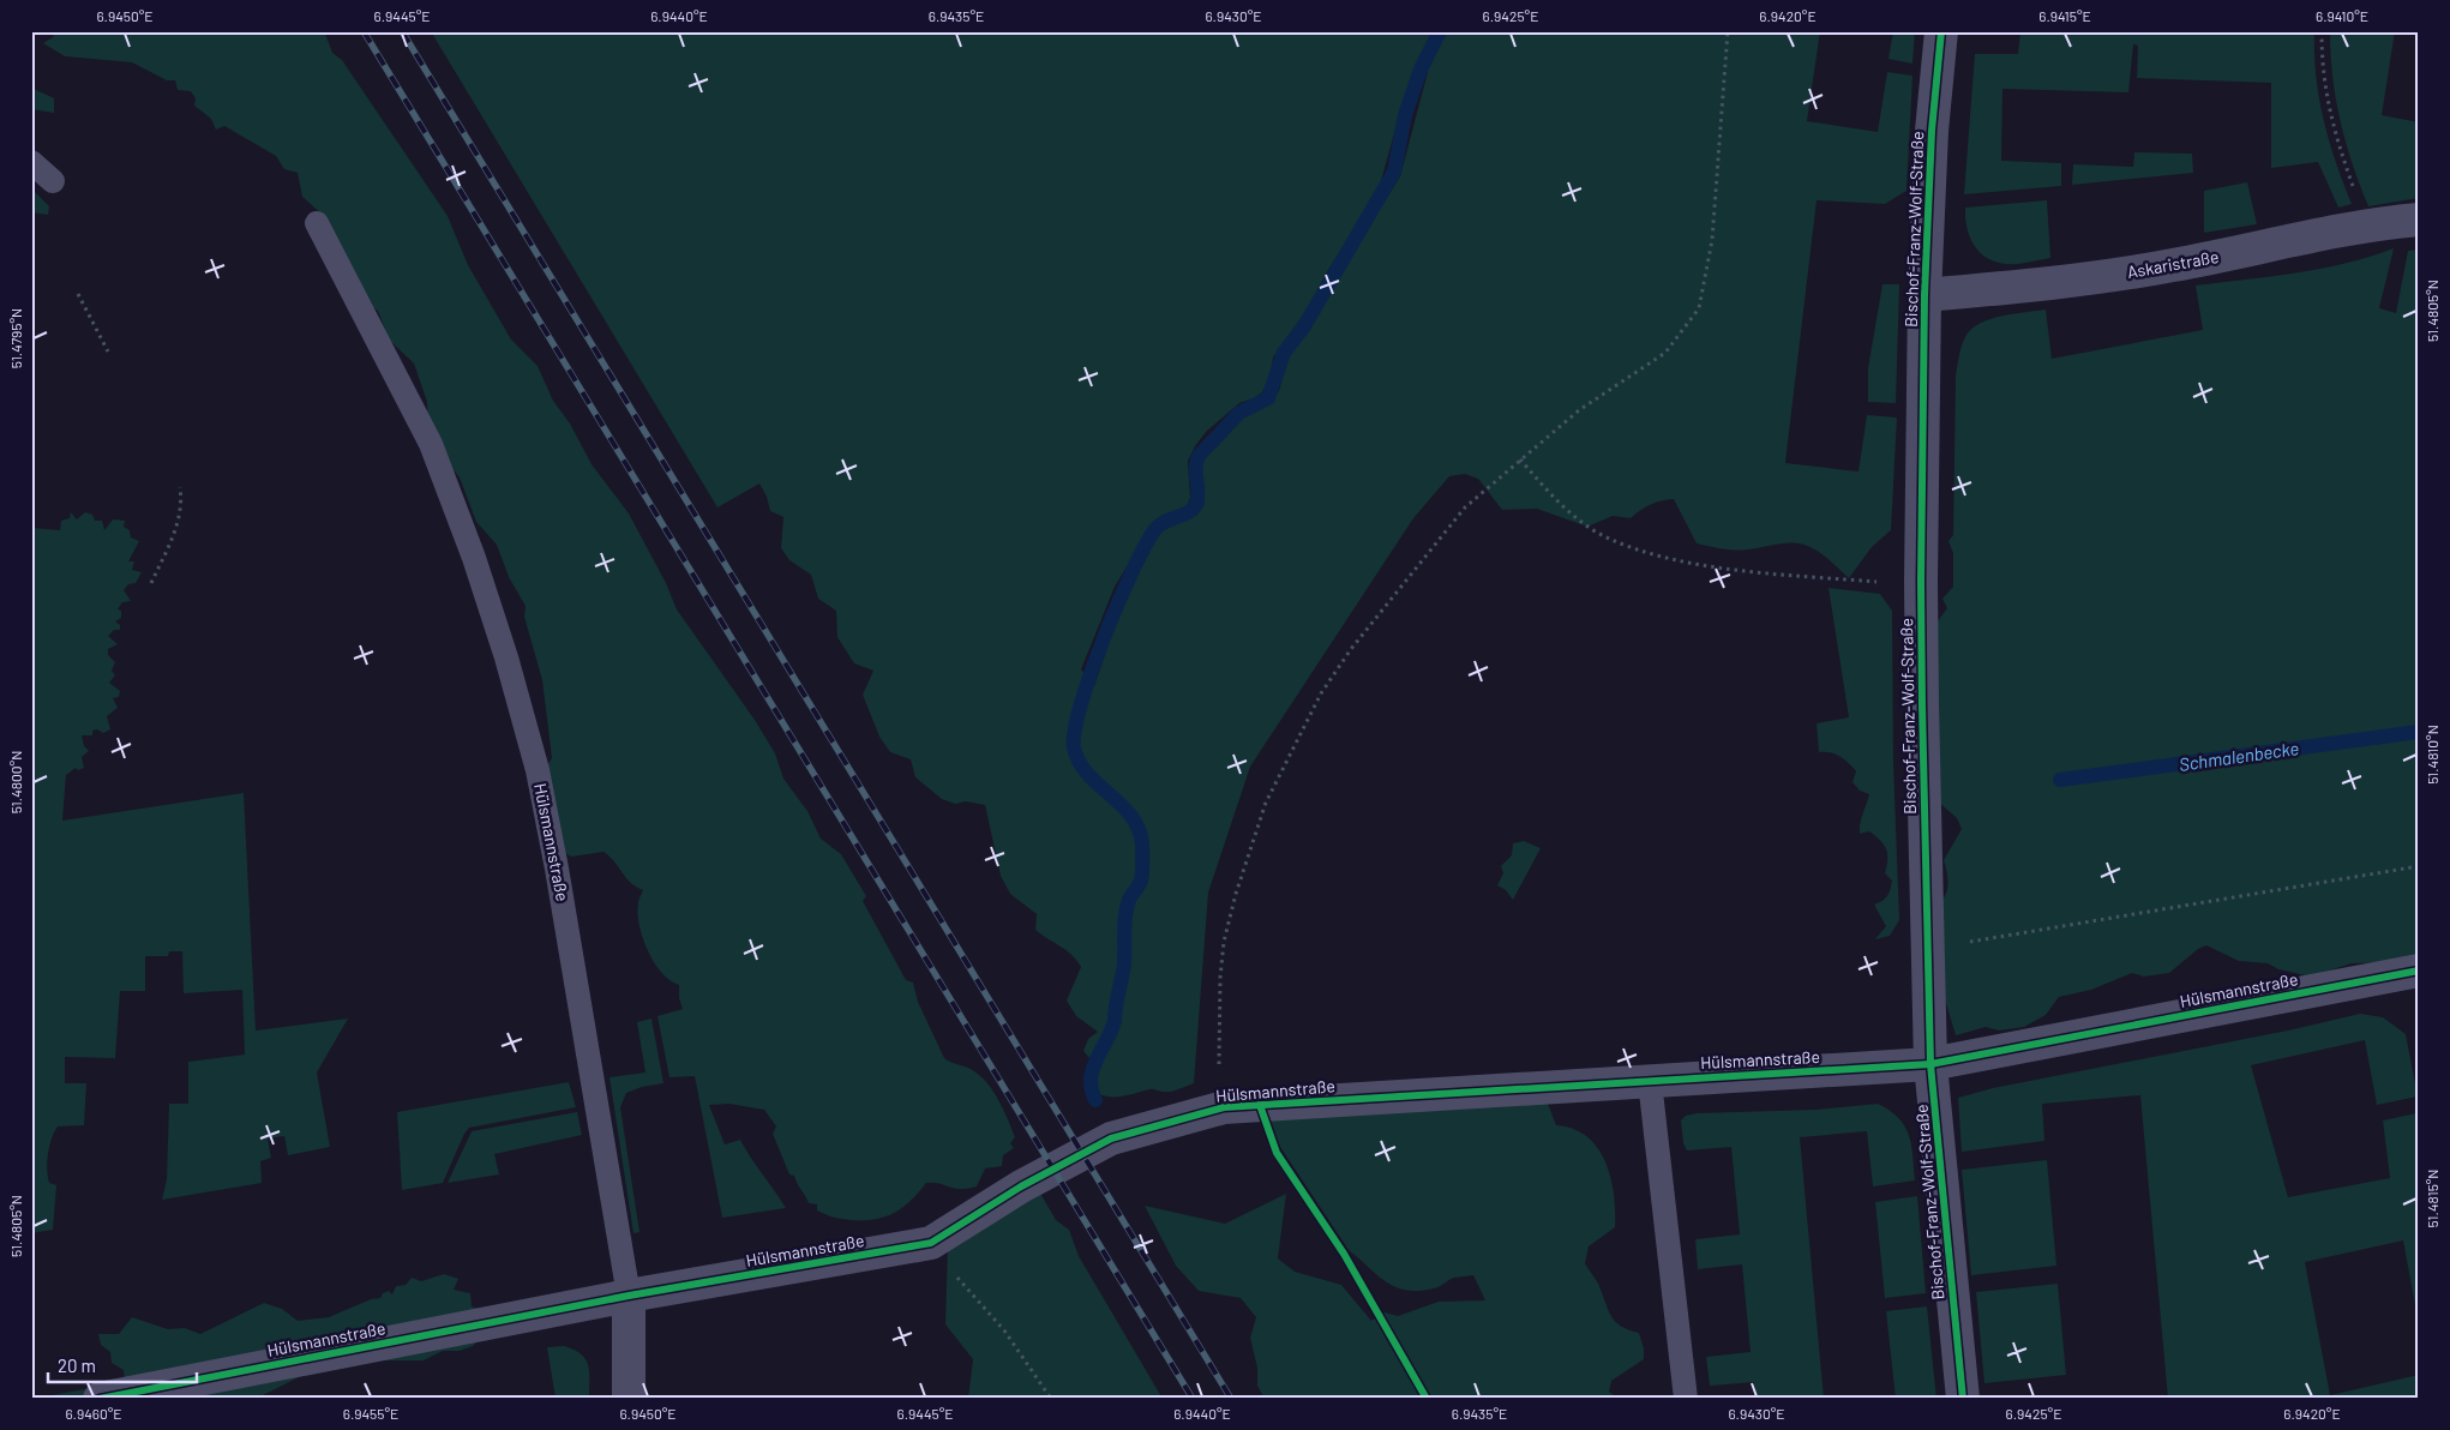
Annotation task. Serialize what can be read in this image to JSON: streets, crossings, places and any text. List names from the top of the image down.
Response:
{
  "streets": {
    "street": ["Bischof-Franz-Wolf-Straße", "Askaristraße", "Hülsmannstraße"]
  },
  "crossings": [
    ["Bischof-Franz-Wolf-Straße", "Askaristraße"],
    ["Bischof-Franz-Wolf-Straße", "Hülsmannstraße"]
  ],
  "water": ["Schmalenbecke"],
  "scale_bar": "20 m",
  "coordinates": [
    "6.9450°E",
    "6.9445°E",
    "6.9440°E",
    "6.9435°E",
    "6.9430°E",
    "6.9425°E",
    "6.9420°E",
    "6.9415°E",
    "6.9410°E",
    "51.4805°N",
    "51.4795°N",
    "51.4810°N",
    "51.4800°N",
    "51.4815°N",
    "6.9460°E",
    "6.9455°E"
  ]
}
